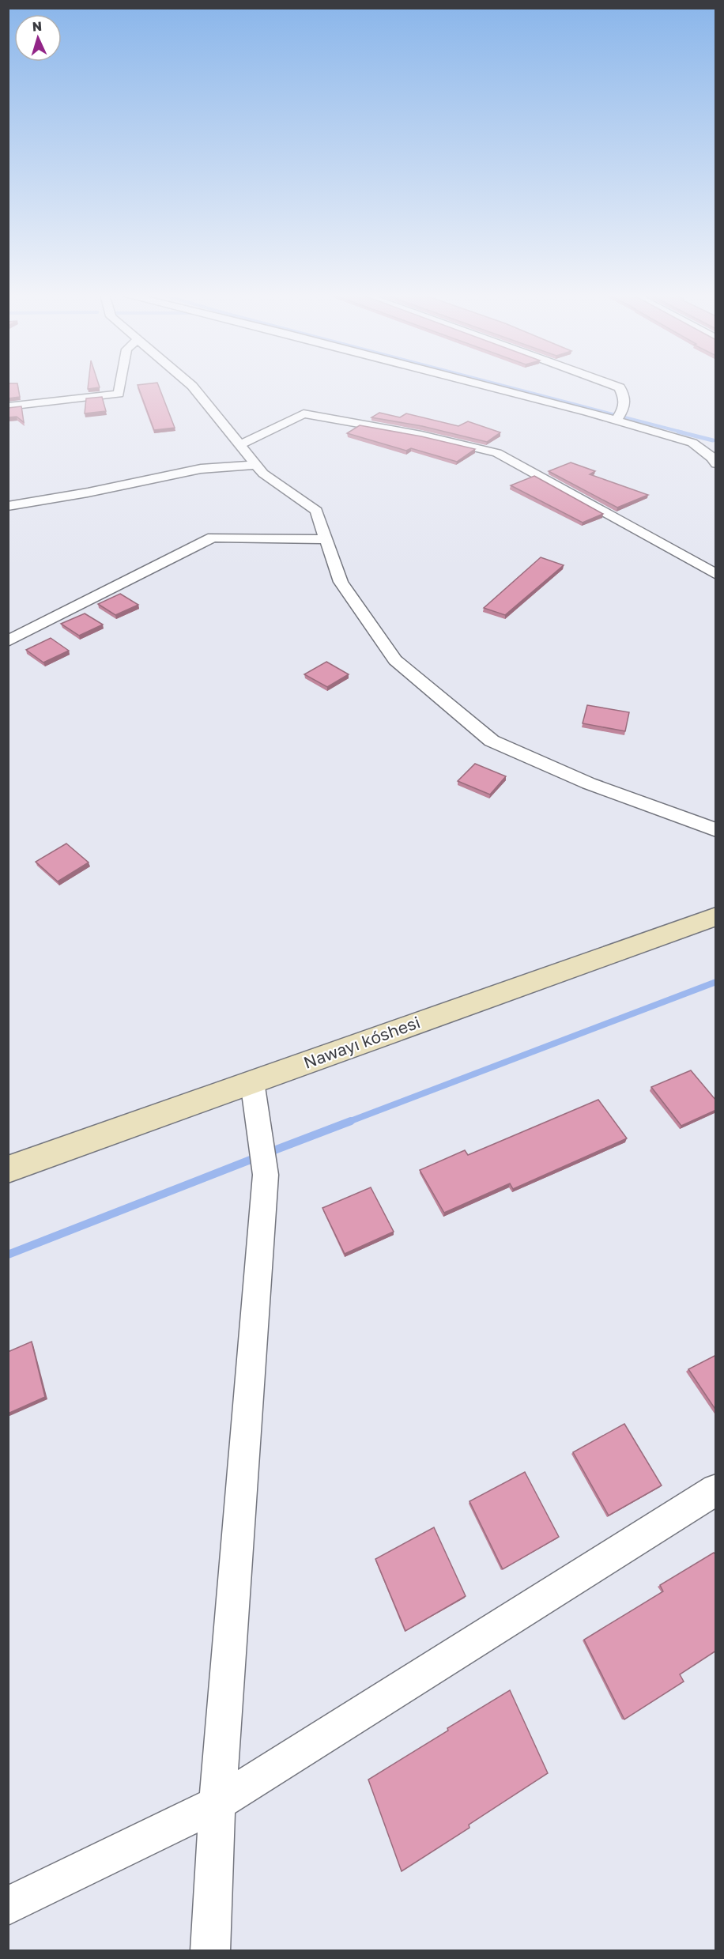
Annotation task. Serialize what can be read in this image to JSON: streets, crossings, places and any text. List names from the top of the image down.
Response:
{
  "streets": {
    "main road": ["Nawayı kóshesi"]
  },
  "north": "top"
}
